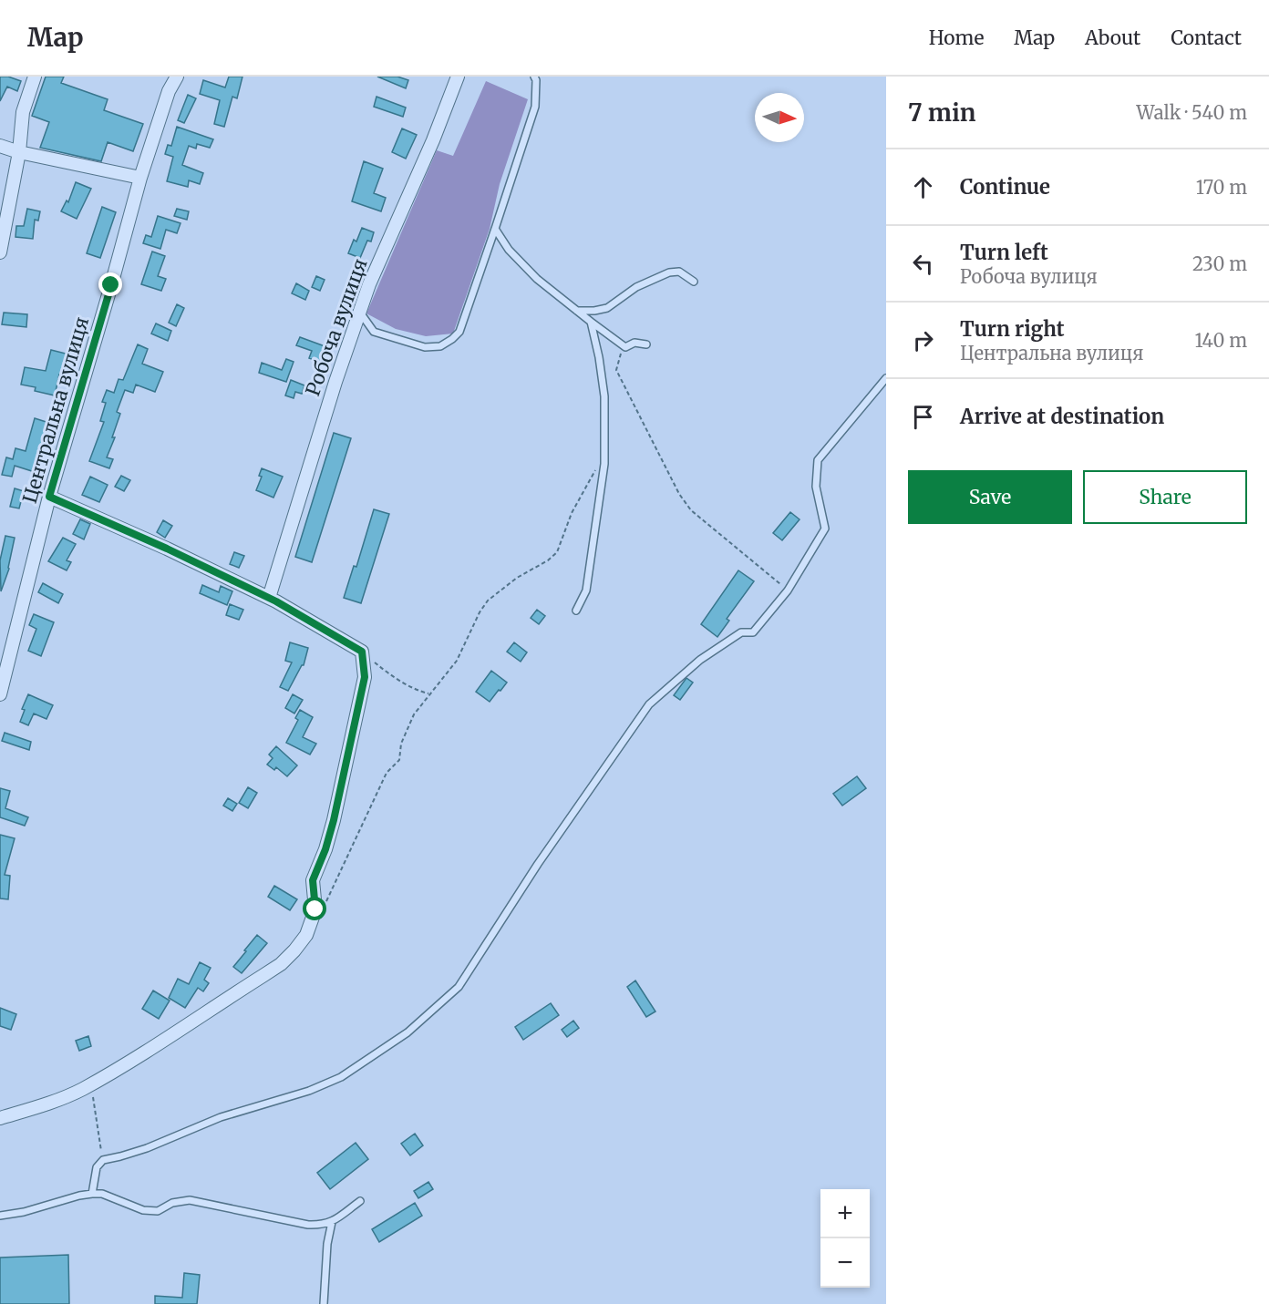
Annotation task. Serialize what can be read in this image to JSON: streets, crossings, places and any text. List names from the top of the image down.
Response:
{
  "streets": {
    "street": ["Робоча вулиця", "Центральна вулиця"]
  },
  "north": "right",
  "page": {
    "header": "Map",
    "nav": [
      "Home",
      "Map",
      "About",
      "Contact"
    ],
    "heading": ["7 min", "Walk · 540 m"],
    "list": [
      ["Continue", "170 m"],
      ["Turn left", "Робоча вулиця", "230 m"],
      ["Turn right", "Центральна вулиця", "140 m"],
      "Arrive at destination"
    ],
    "buttons": ["Save", "Share"],
    "map_buttons": ["+", "−"]
  }
}
